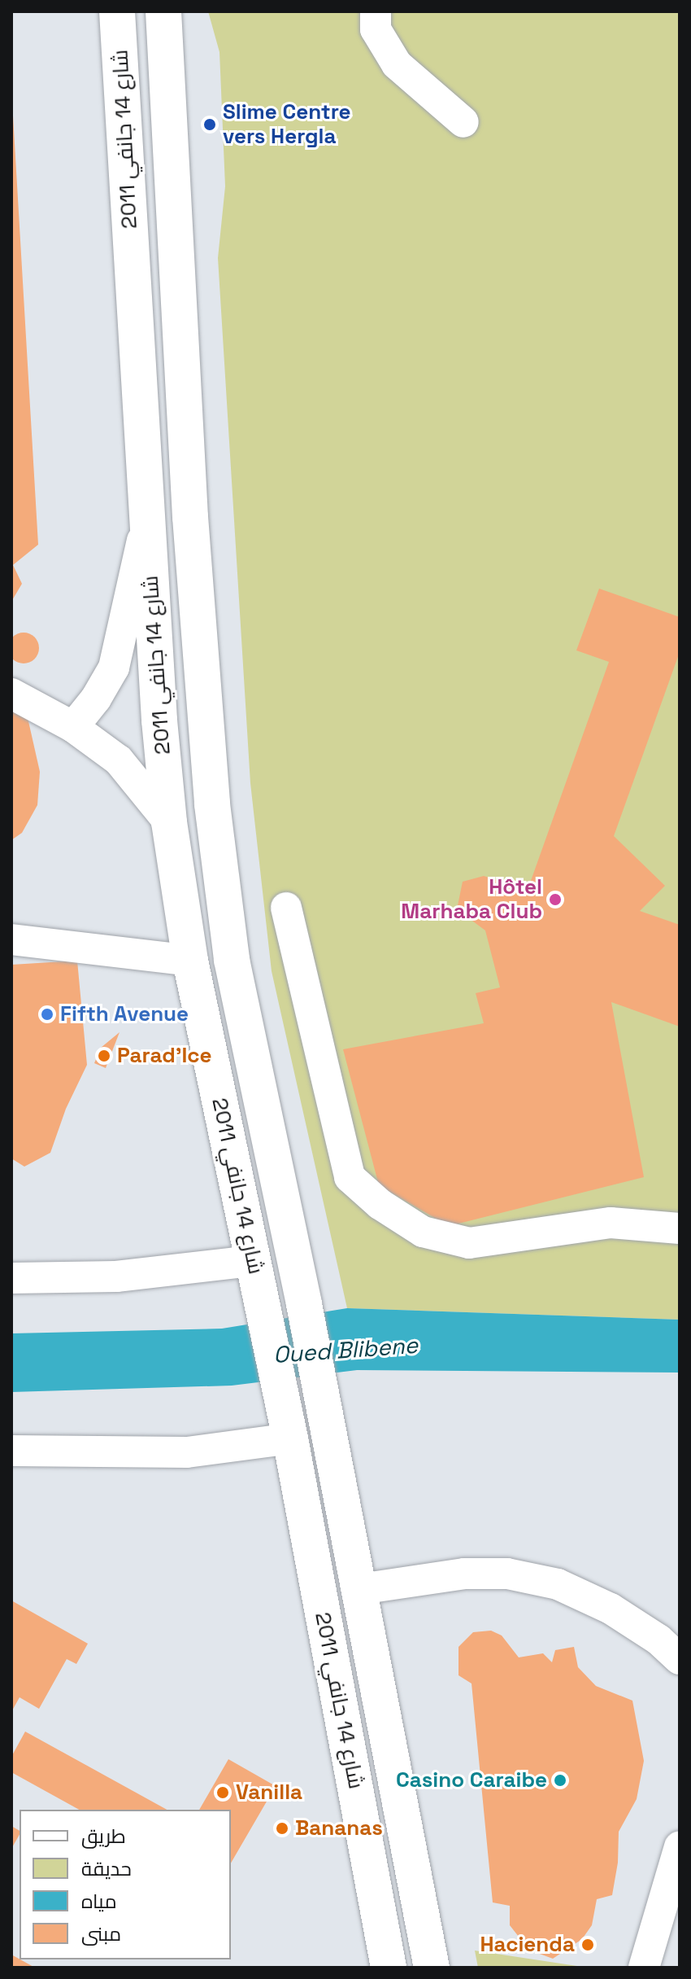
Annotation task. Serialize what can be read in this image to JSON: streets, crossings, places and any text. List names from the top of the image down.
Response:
{
  "streets": {
    "main road": ["شارع 14 جانفي 2011"]
  },
  "water": ["Oued Blibene"],
  "places": [
    "Slime Centre vers Hergla",
    "Hôtel Marhaba Club",
    "Fifth Avenue",
    "Parad'Ice",
    "Casino Caraibe",
    "Vanilla",
    "Bananas",
    "Hacienda"
  ],
  "legend": [
    "طريق",
    "حديقة",
    "مياه",
    "مبنى"
  ]
}
